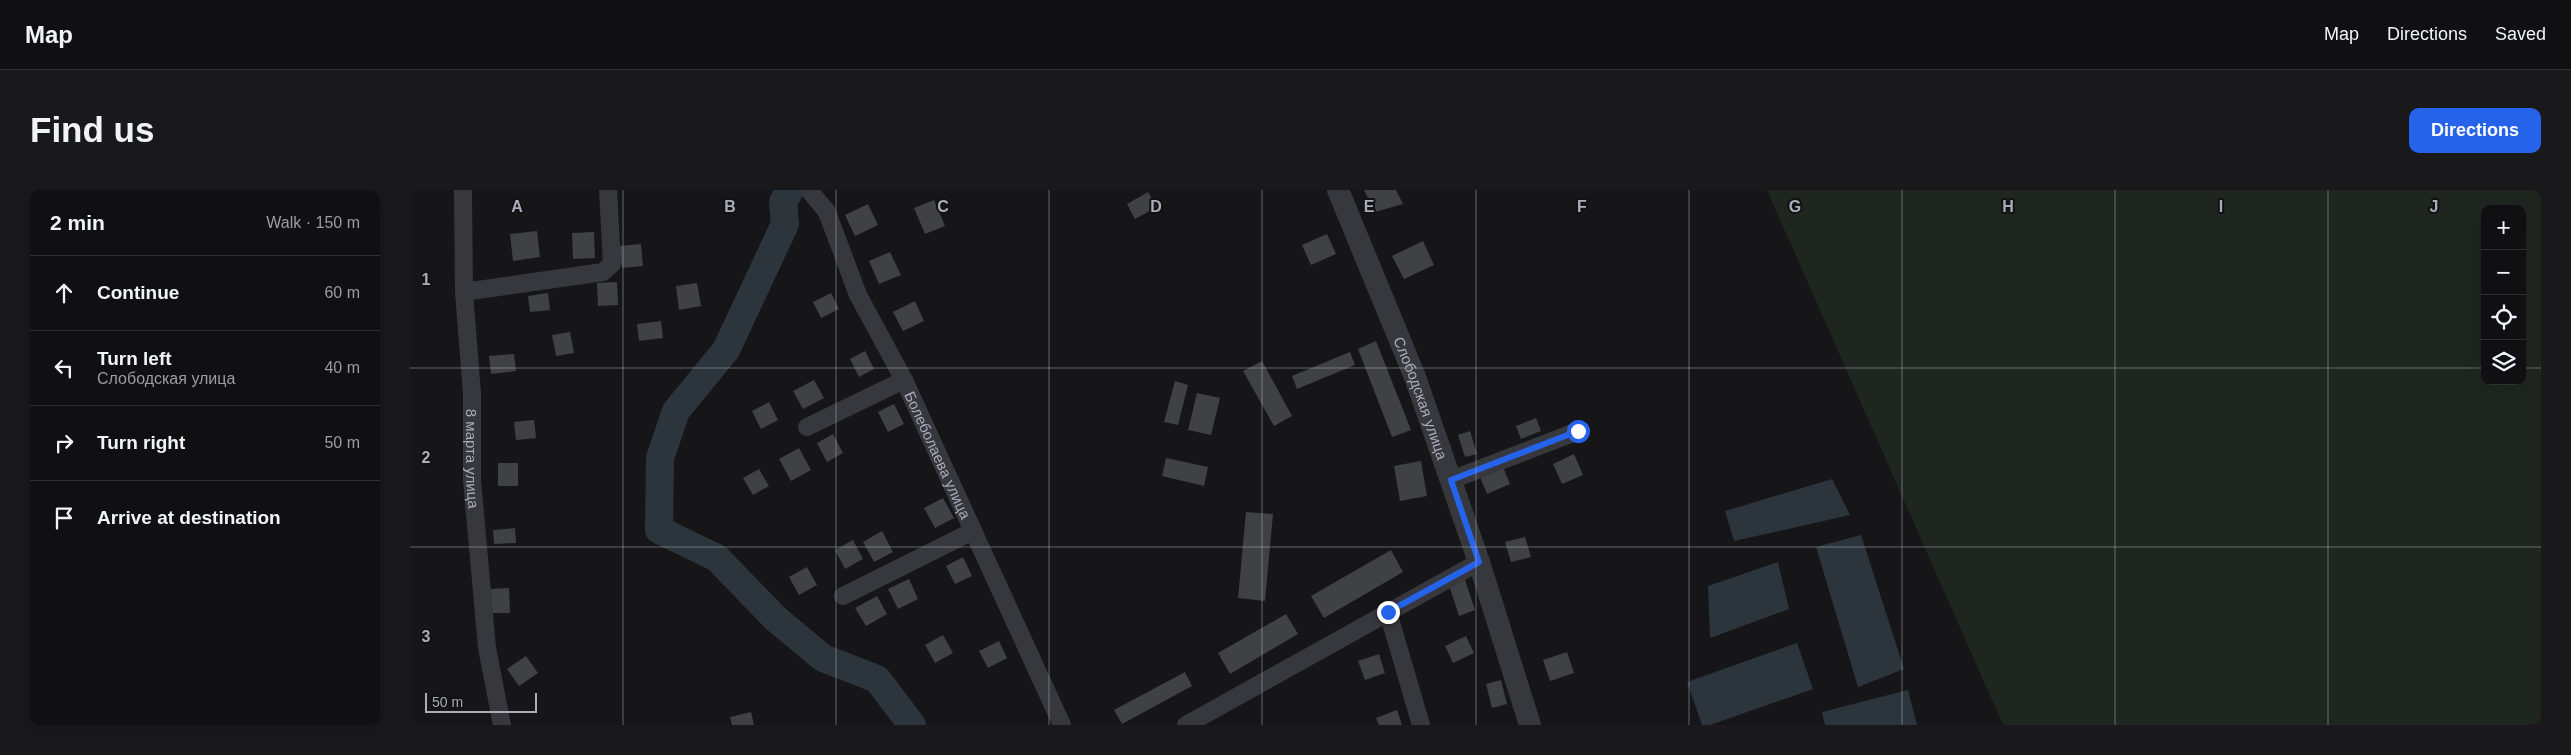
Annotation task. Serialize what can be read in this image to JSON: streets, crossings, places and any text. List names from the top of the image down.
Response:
{
  "streets": {
    "street": ["Слободская улица", "Болеболаева улица", "8 марта улица"]
  },
  "scale_bar": "50 m",
  "page": {
    "header": "Map",
    "nav": ["Map", "Directions", "Saved"],
    "buttons": "Directions",
    "title": "Find us",
    "heading": ["2 min", "Walk · 150 m"],
    "map_buttons": ["+", "−"],
    "list": [
      ["Continue", "60 m"],
      ["Turn left", "Слободская улица", "40 m"],
      ["Turn right", "50 m"],
      "Arrive at destination"
    ],
    "scale": "50 m"
  },
  "grid": {
    "columns": [
      "A",
      "B",
      "C",
      "D",
      "E",
      "F",
      "G",
      "H",
      "I",
      "J"
    ],
    "rows": ["1", "2", "3"]
  }
}
